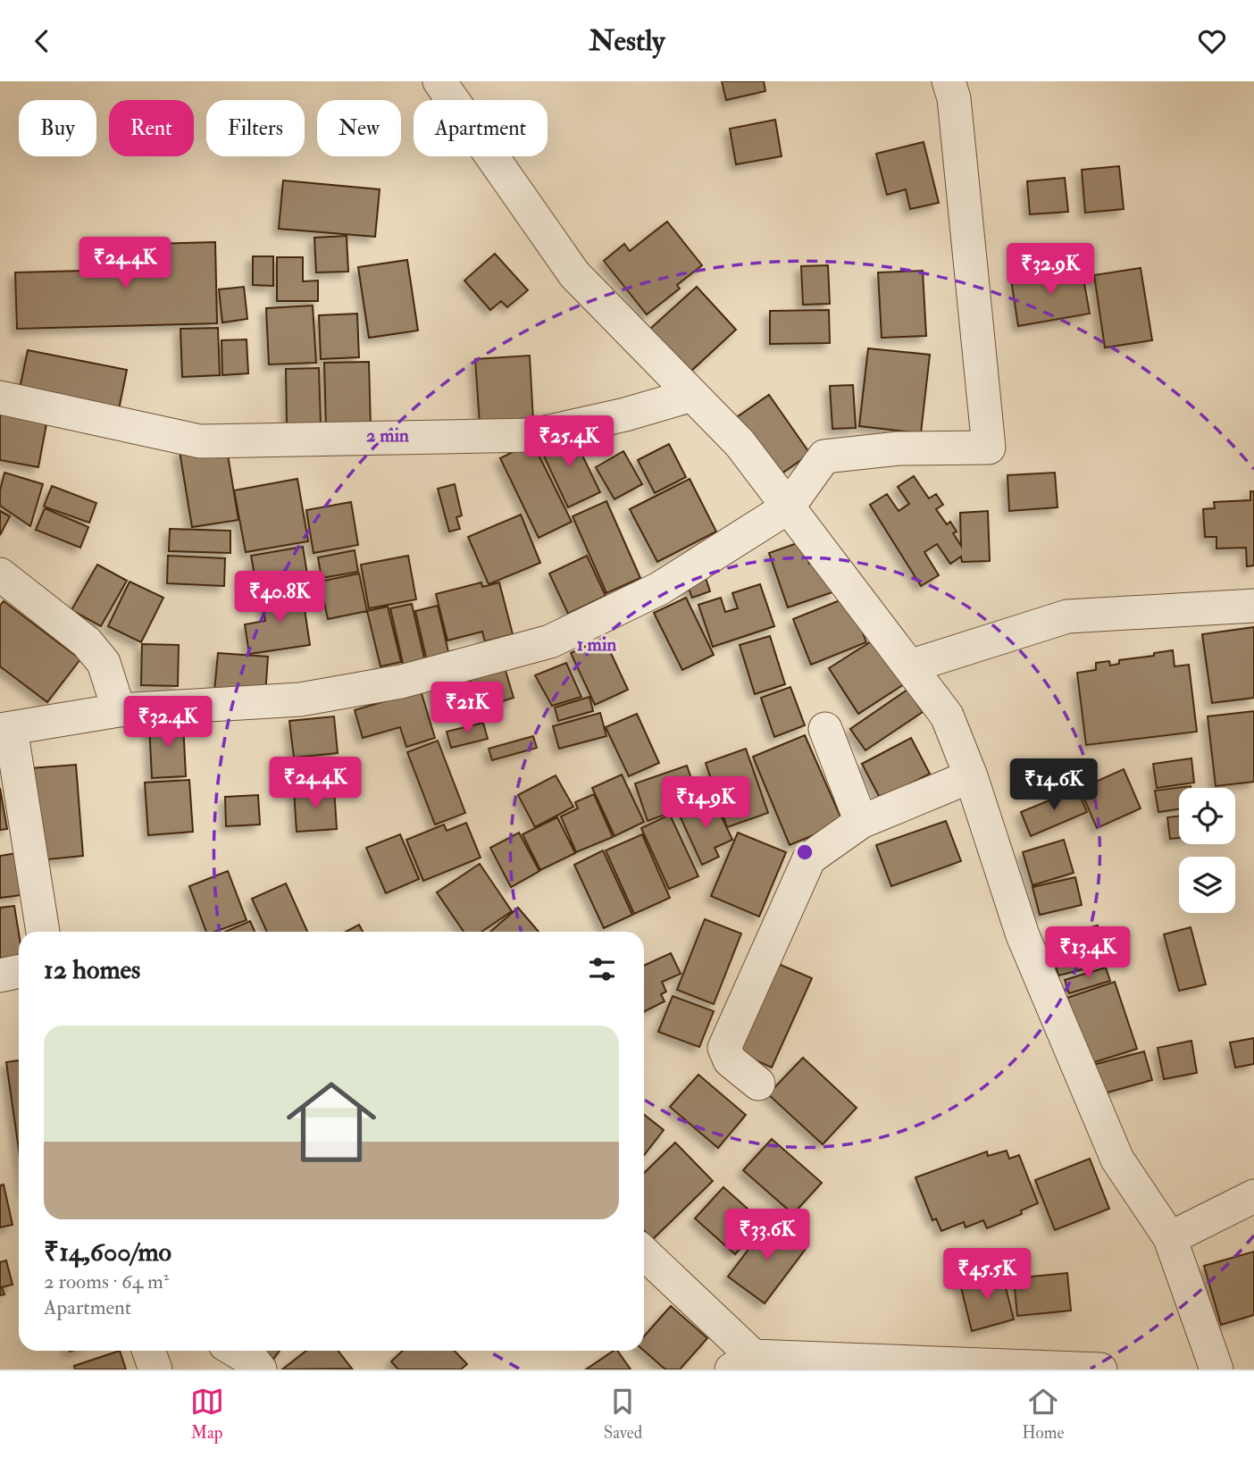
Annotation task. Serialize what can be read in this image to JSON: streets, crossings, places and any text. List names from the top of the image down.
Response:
{
  "page": {
    "header": "Nestly",
    "chip": [
      "Buy",
      "Rent",
      "Filters",
      "New",
      "Apartment"
    ],
    "price": [
      "₹24.4K",
      "₹32.9K",
      "₹25.4K",
      "₹40.8K",
      "₹21K",
      "₹32.4K",
      "₹24.4K",
      "₹14.6K",
      "₹14.9K",
      "₹13.4K",
      "₹33.6K",
      "₹45.5K"
    ],
    "heading": "12 homes",
    "list": [
      {
        "name": "₹14,600/mo",
        "note": "2 rooms · 64 m² · Apartment"
      }
    ],
    "tabs": ["Map", "Saved", "Home"]
  },
  "rings": ["2 min", "1 min"]
}
